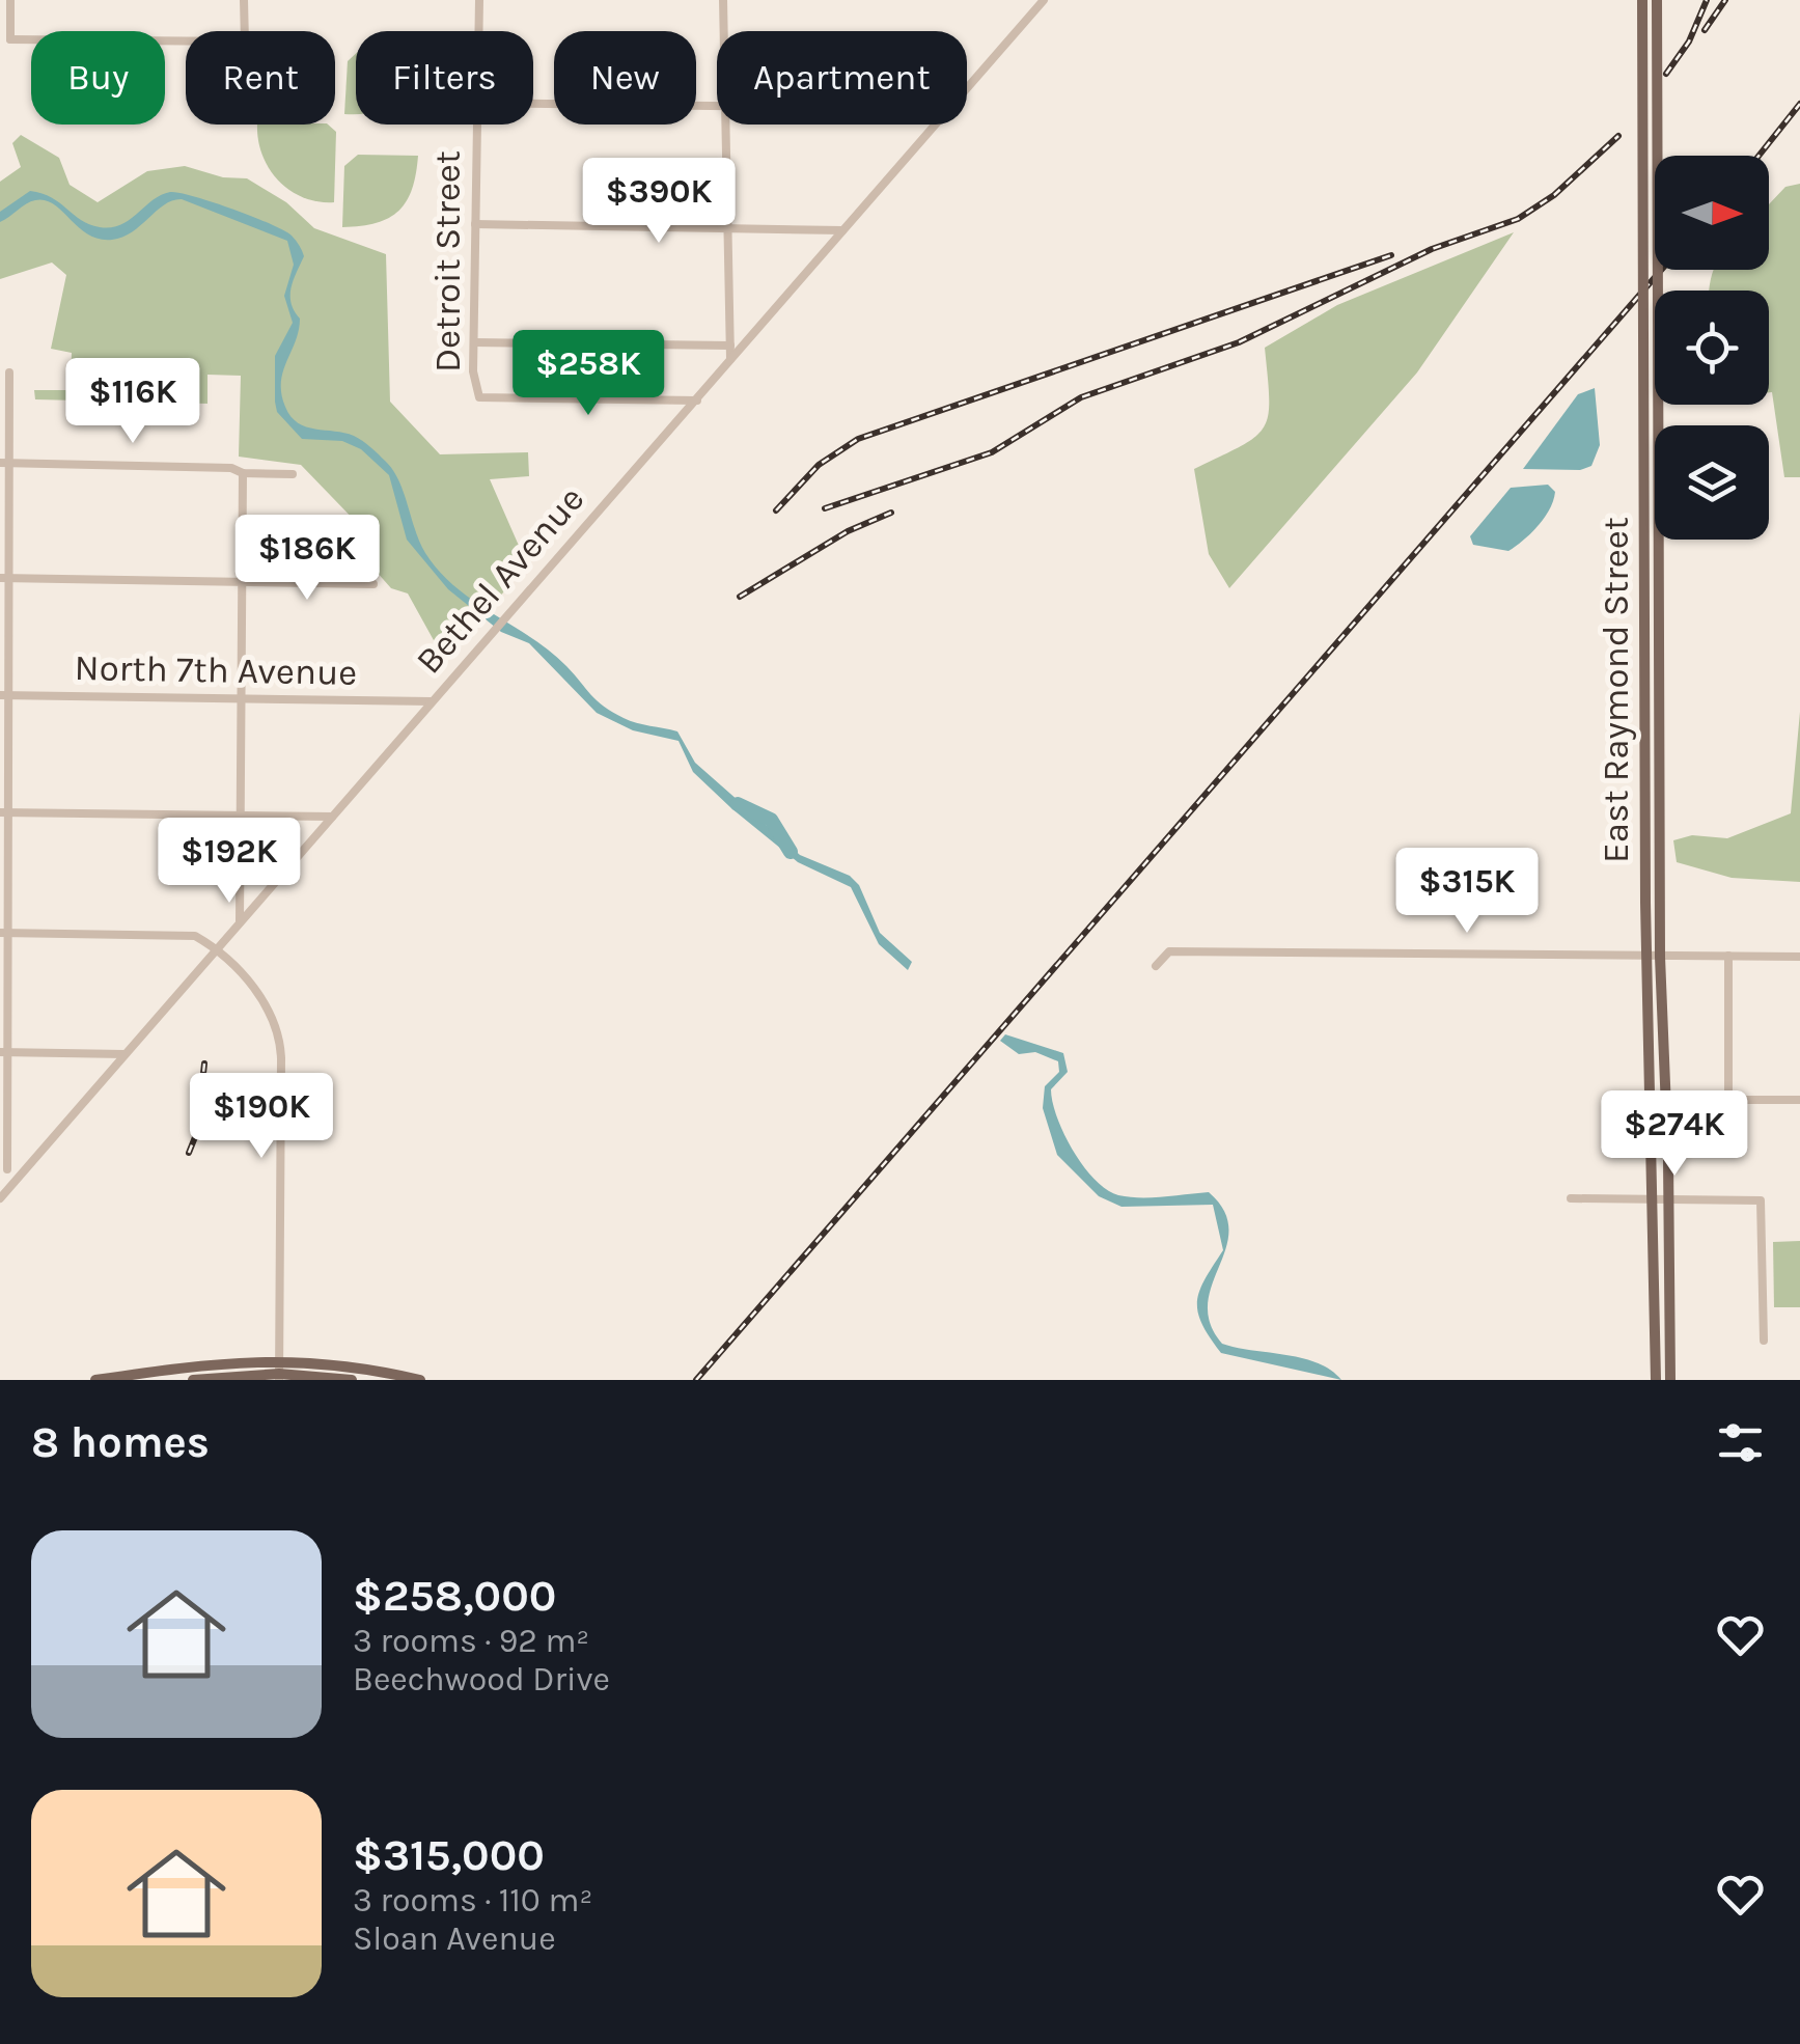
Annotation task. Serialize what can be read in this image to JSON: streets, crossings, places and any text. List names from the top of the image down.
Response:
{
  "streets": {
    "main road": ["East Raymond Street"],
    "street": ["Detroit Street", "Bethel Avenue", "North 7th Avenue"]
  },
  "crossings": [
    ["Detroit Street", "Bethel Avenue"],
    ["Bethel Avenue", "North 7th Avenue"]
  ],
  "north": "right",
  "page": {
    "chip": [
      "Buy",
      "Rent",
      "Filters",
      "New",
      "Apartment"
    ],
    "price": [
      "$390K",
      "$258K",
      "$116K",
      "$186K",
      "$192K",
      "$315K",
      "$190K",
      "$274K"
    ],
    "heading": "8 homes",
    "list": [
      {
        "name": "$258,000",
        "note": "3 rooms · 92 m² · Beechwood Drive"
      },
      {
        "name": "$315,000",
        "note": "3 rooms · 110 m² · Sloan Avenue"
      }
    ]
  }
}
